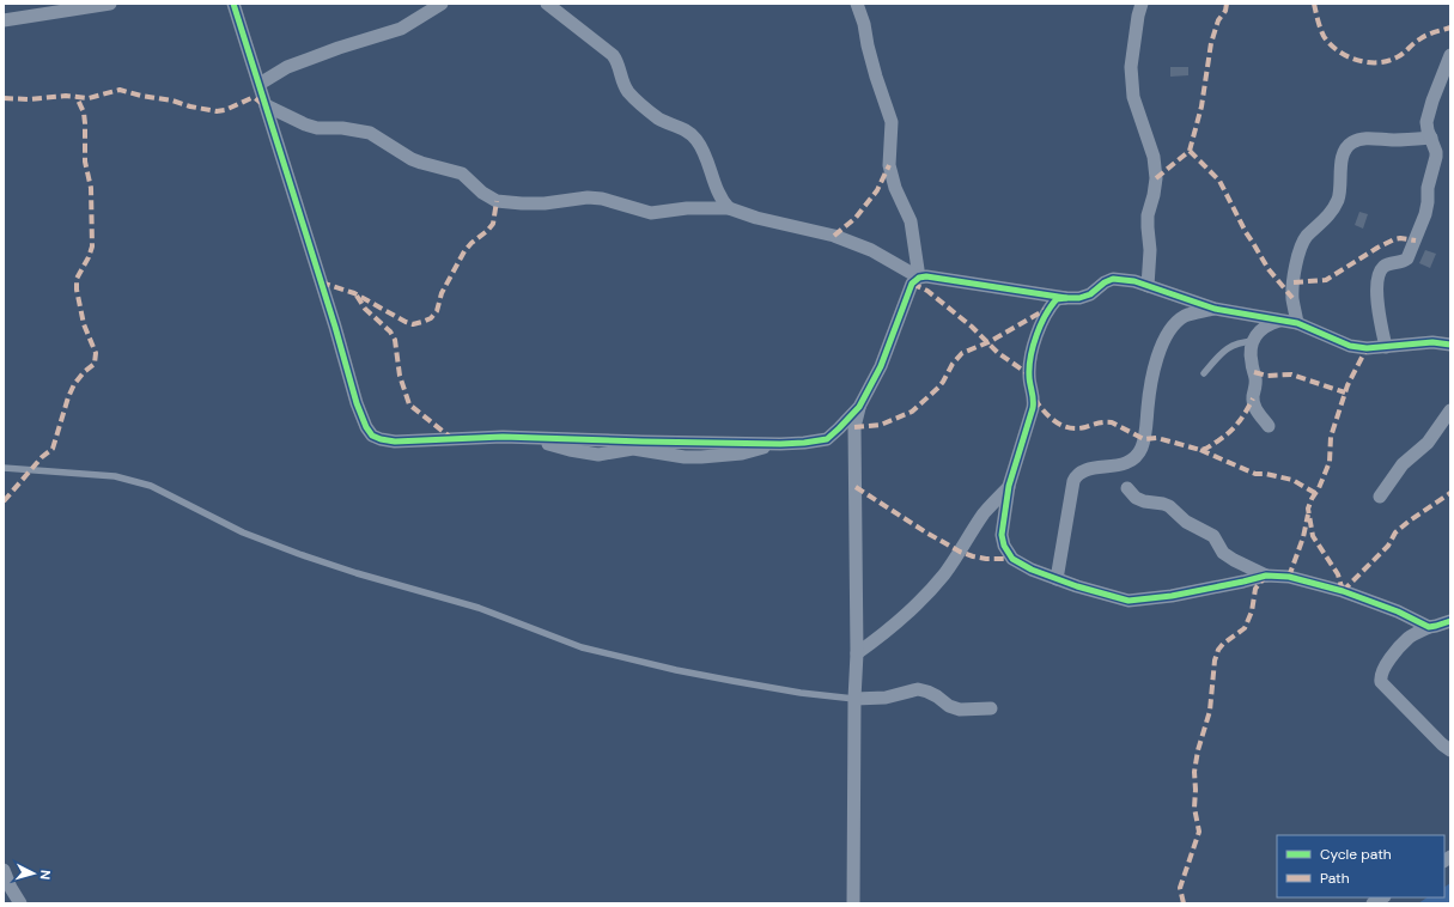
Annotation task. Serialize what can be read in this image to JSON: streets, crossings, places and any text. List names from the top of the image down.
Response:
{
  "legend": ["Cycle path", "Path"],
  "north": "right"
}
